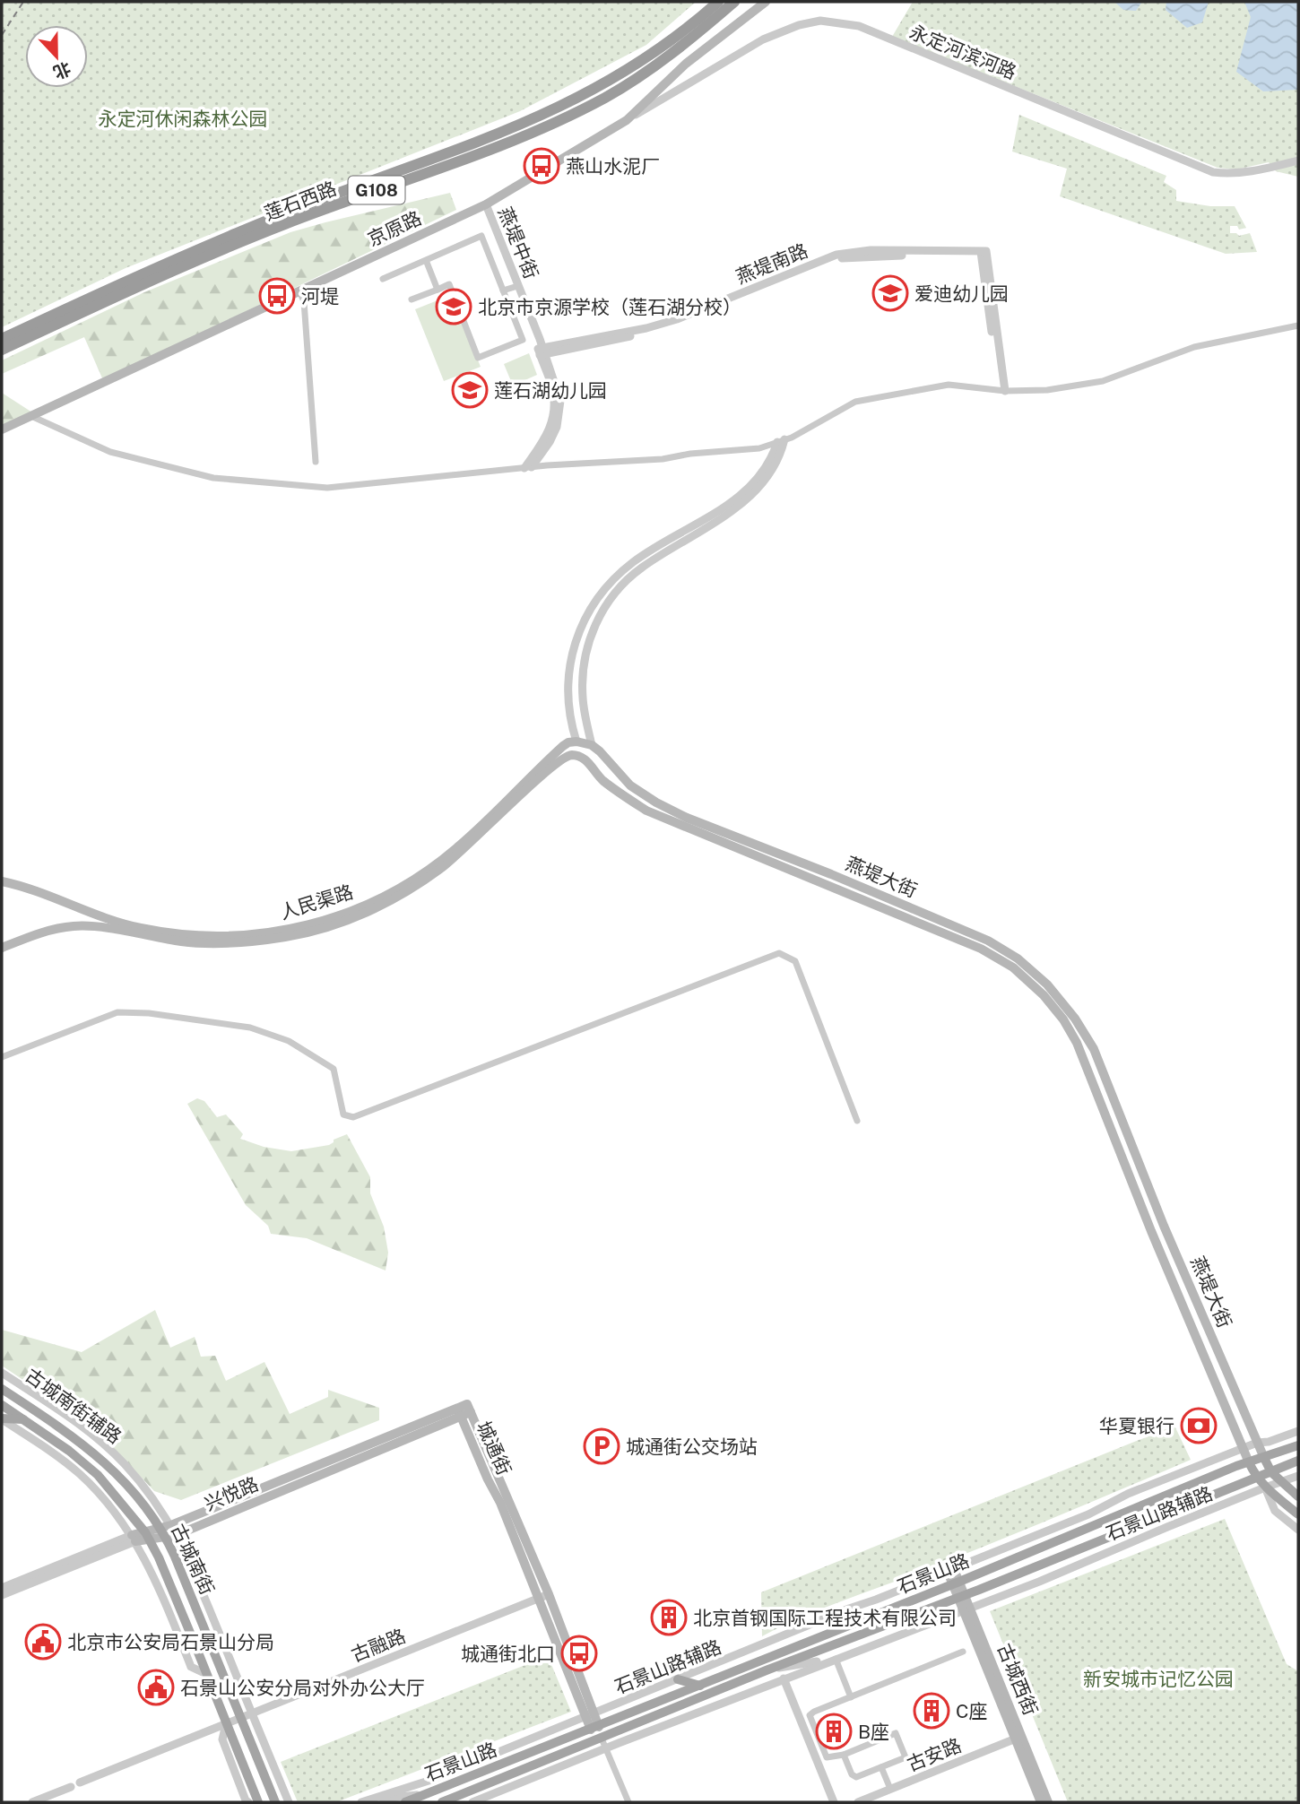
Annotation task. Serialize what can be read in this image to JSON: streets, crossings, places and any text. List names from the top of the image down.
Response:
{
  "streets": {
    "highway": ["G108", "莲石西路"],
    "main road": [
      "京原路",
      "燕堤大街",
      "人民渠路",
      "城通街",
      "兴悦路",
      "古城南街",
      "石景山路",
      "古城西街"
    ],
    "street": [
      "永定河滨河路",
      "燕堤中街",
      "燕堤南路",
      "古城南街辅路",
      "石景山路辅路",
      "古融路",
      "古安路"
    ]
  },
  "crossings": [
    ["永定河滨河路", "京原路"],
    ["京原路", "燕堤中街"],
    ["燕堤中街", "燕堤南路"],
    ["燕堤大街", "人民渠路"],
    ["燕堤大街", "石景山路辅路"],
    ["燕堤大街", "石景山路"],
    ["古城南街辅路", "兴悦路"],
    ["古城南街辅路", "古融路"],
    ["城通街", "兴悦路"],
    ["城通街", "石景山路辅路"],
    ["城通街", "石景山路"],
    ["城通街", "古融路"],
    ["兴悦路", "古城南街"],
    ["石景山路辅路", "古城西街"],
    ["古城南街", "古融路"],
    ["石景山路", "古城西街"],
    ["古城西街", "古安路"]
  ],
  "parks": ["永定河休闲森林公园", "新安城市记忆公园"],
  "places": {
    "bus stop": ["燕山水泥厂", "河堤", "城通街北口"],
    "school or university": ["爱迪幼儿园", "北京市京源学校（莲石湖分校）", "莲石湖幼儿园"],
    "bank": ["华夏银行"],
    "parking": ["城通街公交场站"],
    "building": ["北京首钢国际工程技术有限公司", "C座", "B座"],
    "public building": ["北京市公安局石景山分局", "石景山公安分局对外办公大厅"]
  },
  "north": "bottom"
}
